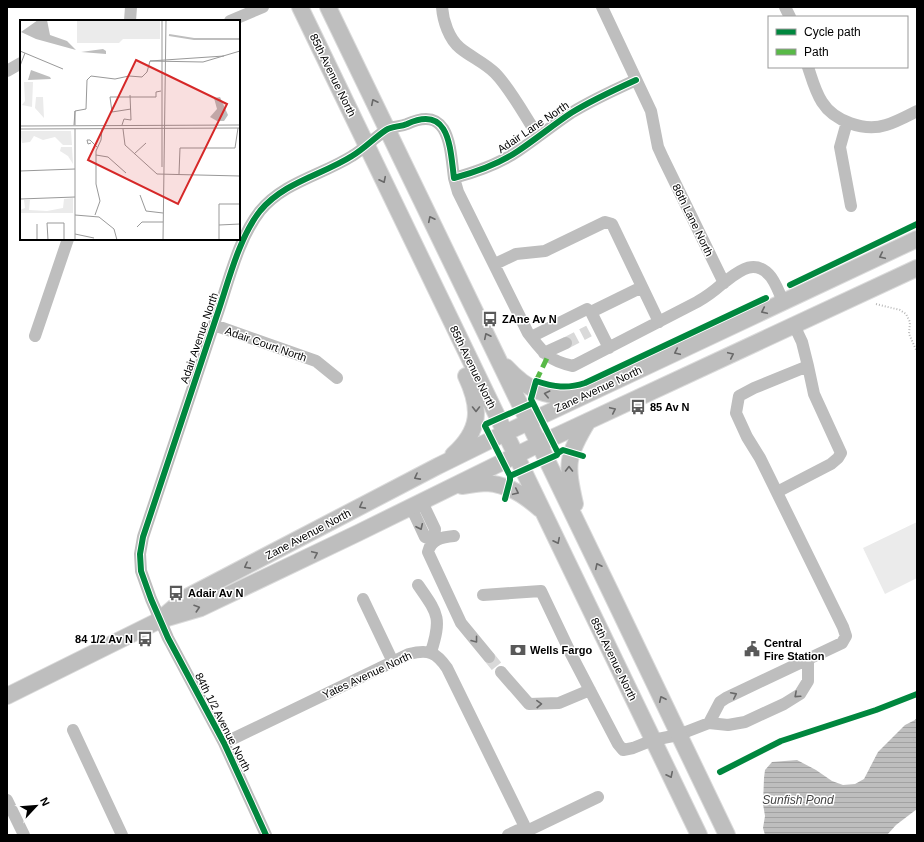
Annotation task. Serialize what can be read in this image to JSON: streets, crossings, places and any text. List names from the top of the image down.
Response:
{
  "streets": {
    "main road": ["85th Avenue North", "Zane Avenue North"],
    "street": [
      "Adair Lane North",
      "86th Lane North",
      "Adair Avenue North",
      "Adair Court North",
      "Yates Avenue North",
      "84th 1/2 Avenue North"
    ]
  },
  "crossings": [
    ["85th Avenue North", "Adair Avenue North"],
    ["85th Avenue North", "Zane Avenue North"],
    ["Adair Lane North", "86th Lane North"],
    ["Adair Avenue North", "Adair Court North"],
    ["Adair Avenue North", "Zane Avenue North"],
    ["Adair Avenue North", "84th 1/2 Avenue North"],
    ["Zane Avenue North", "84th 1/2 Avenue North"],
    ["Yates Avenue North", "84th 1/2 Avenue North"]
  ],
  "water": ["Sunfish Pond"],
  "places": {
    "bus stop": [
      "ZAne Av N",
      "85 Av N",
      "Adair Av N",
      "84 1/2 Av N"
    ],
    "public building": ["Central Fire Station"],
    "bank": ["Wells Fargo"]
  },
  "legend": ["Cycle path", "Path"],
  "north": "top right"
}
